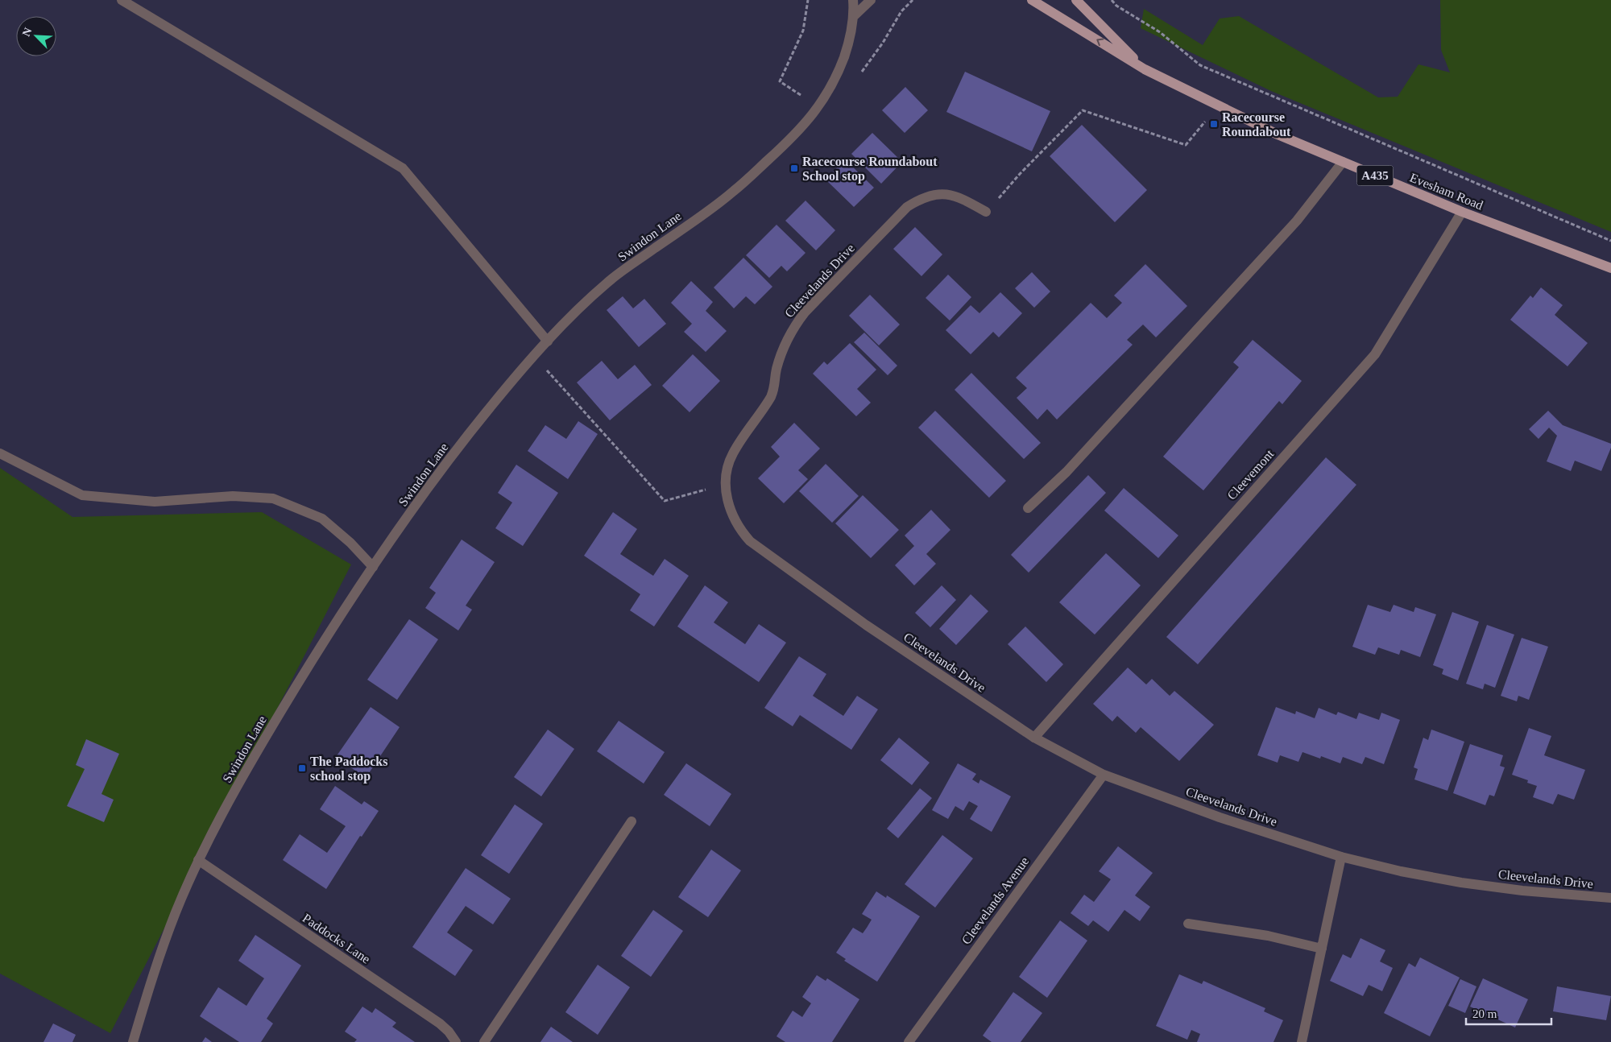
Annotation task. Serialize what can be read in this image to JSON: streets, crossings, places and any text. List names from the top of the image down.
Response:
{
  "streets": {
    "main road": ["A435", "Evesham Road"],
    "street": [
      "Swindon Lane",
      "Cleevelands Drive",
      "Cleevemont",
      "Cleevelands Avenue",
      "Paddocks Lane"
    ]
  },
  "crossings": [
    ["A435", "Evesham Road"],
    ["Evesham Road", "Cleevemont"],
    ["Swindon Lane", "Paddocks Lane"],
    ["Cleevelands Drive", "Cleevemont"],
    ["Cleevelands Drive", "Cleevelands Avenue"]
  ],
  "places": {
    "transit": ["Racecourse Roundabout", "Racecourse Roundabout School stop", "The Paddocks school stop"]
  },
  "scale_bar": "20 m",
  "north": "top left"
}
